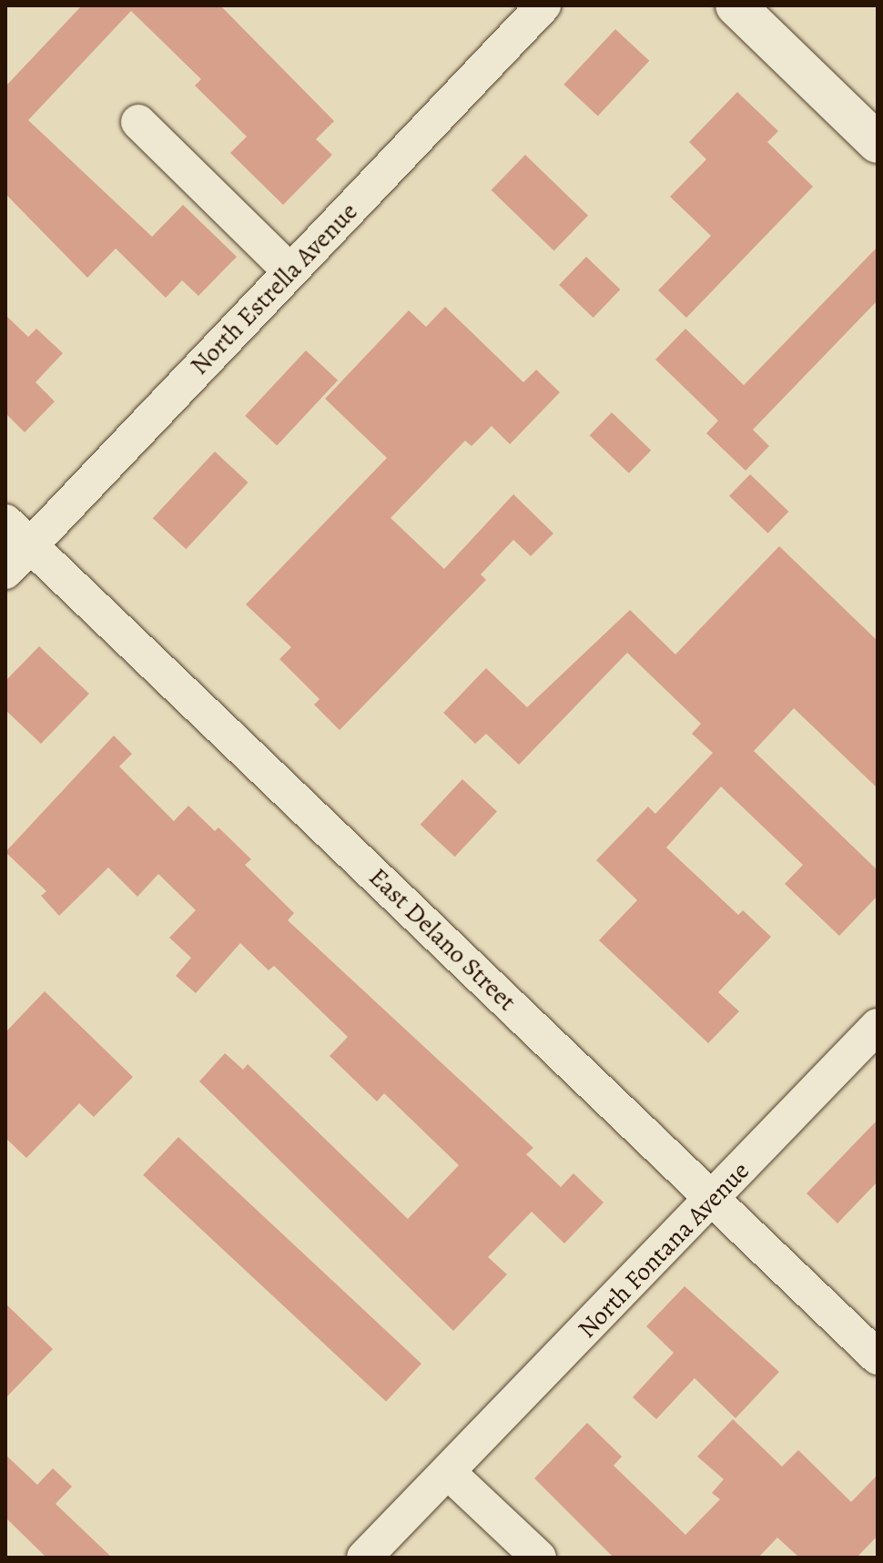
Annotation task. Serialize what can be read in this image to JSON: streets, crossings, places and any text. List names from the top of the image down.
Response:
{
  "streets": {
    "street": ["North Estrella Avenue", "East Delano Street", "North Fontana Avenue"]
  },
  "crossings": [
    ["North Estrella Avenue", "East Delano Street"],
    ["East Delano Street", "North Fontana Avenue"]
  ]
}
